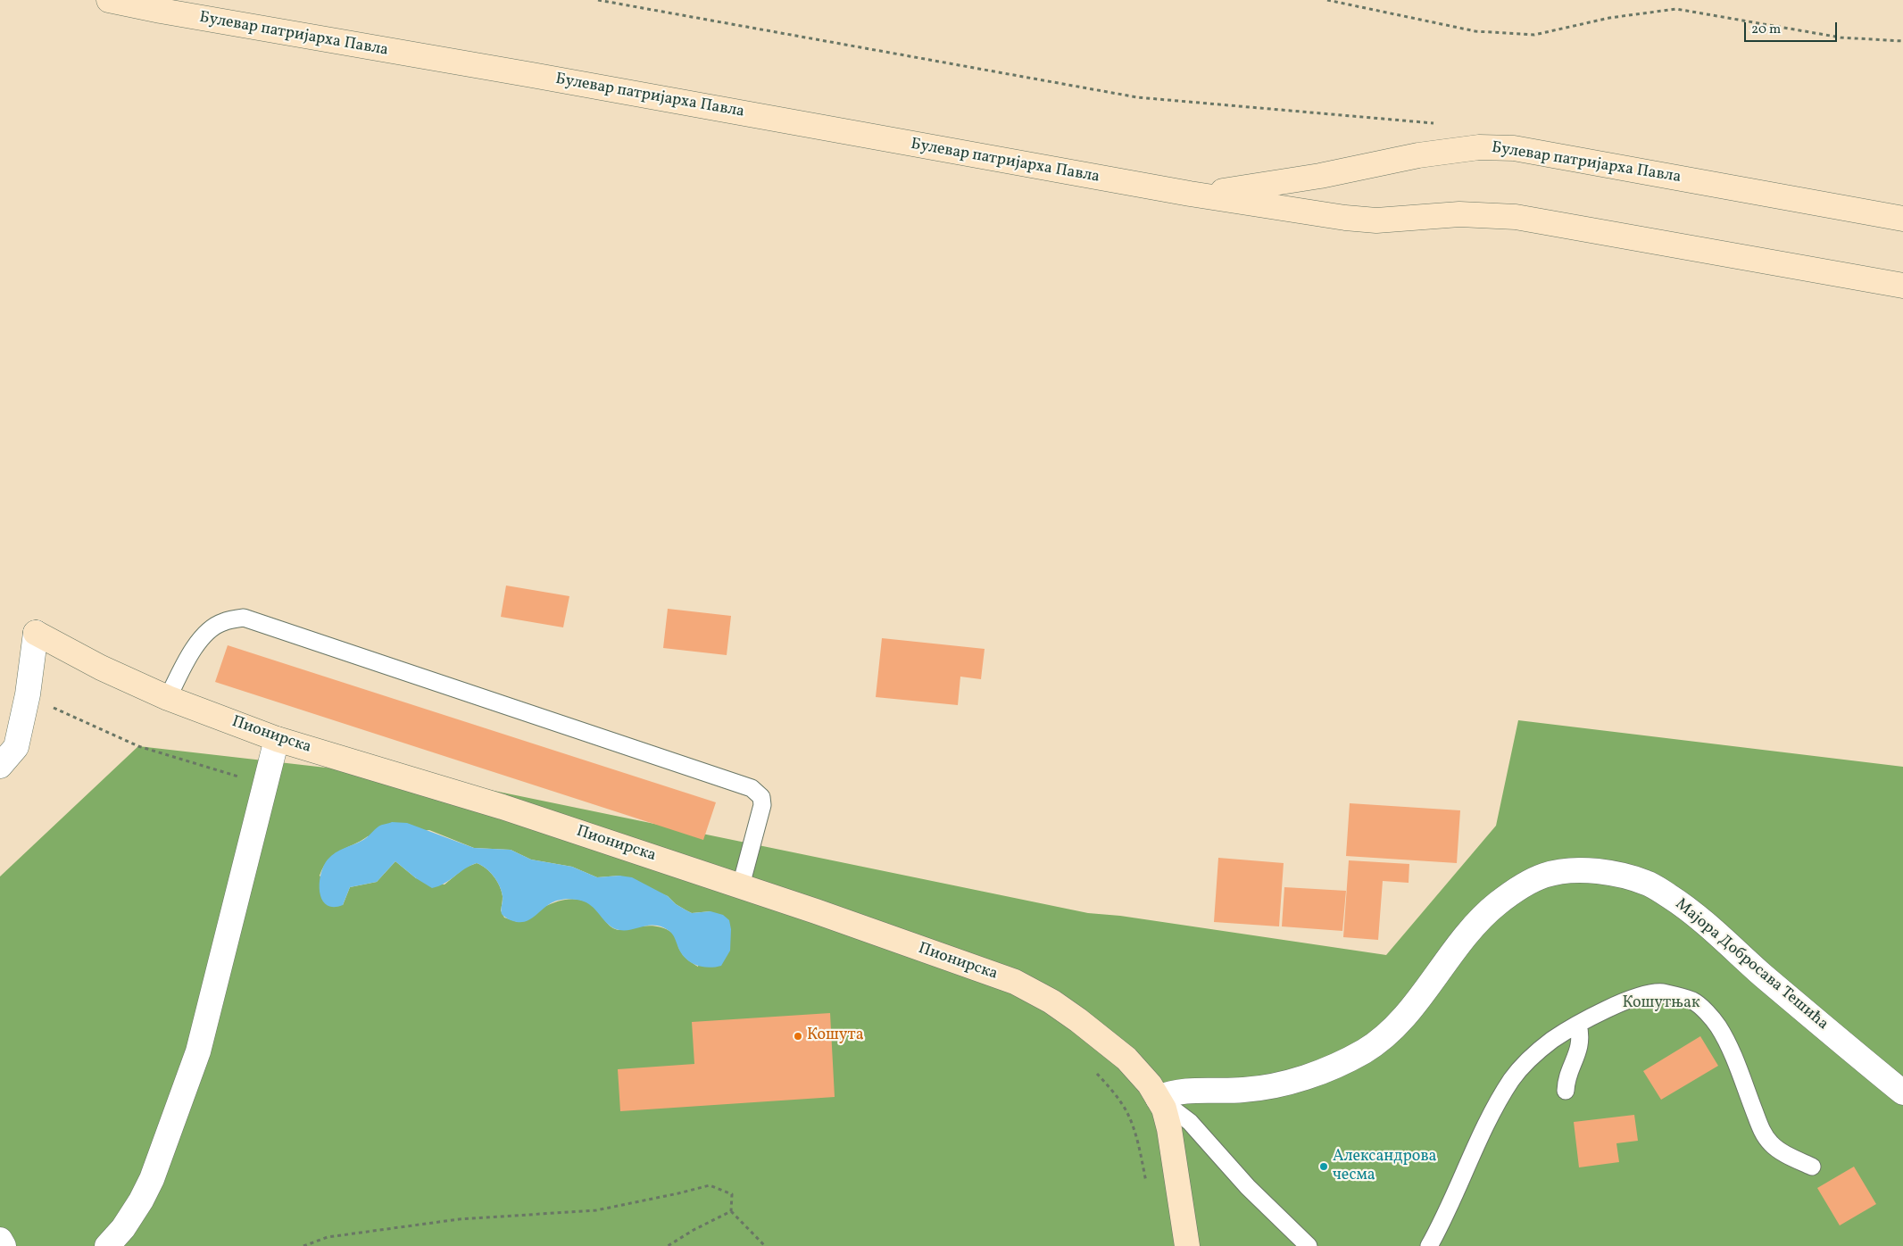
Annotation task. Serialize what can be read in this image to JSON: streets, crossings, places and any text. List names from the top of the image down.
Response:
{
  "streets": {
    "main road": ["Булевар патријарха Павла", "Пионирска"],
    "street": ["Мајора Добросава Тешића"]
  },
  "crossings": [
    ["Пионирска", "Мајора Добросава Тешића"]
  ],
  "parks": ["Кошутњак"],
  "places": ["Кошута", "Александрова чесма"],
  "scale_bar": "20 m"
}
